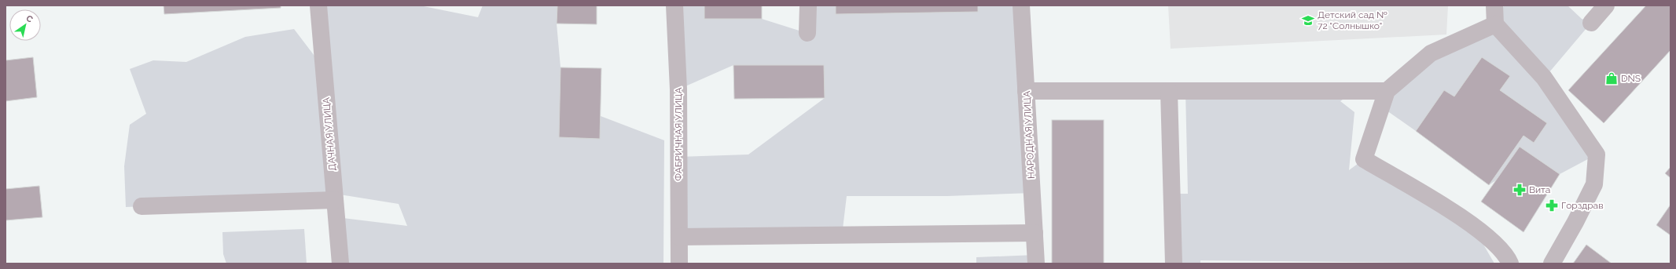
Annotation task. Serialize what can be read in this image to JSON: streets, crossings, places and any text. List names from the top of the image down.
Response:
{
  "streets": {
    "street": ["ДАЧНАЯ УЛИЦА", "ФАБРИЧНАЯ УЛИЦА", "НАРОДНАЯ УЛИЦА"]
  },
  "places": {
    "school or university": ["Детский сад № 72 \"Солнышко\""],
    "shop": ["DNS"],
    "pharmacy": ["Вита", "Горздрав"]
  },
  "north": "top right"
}
